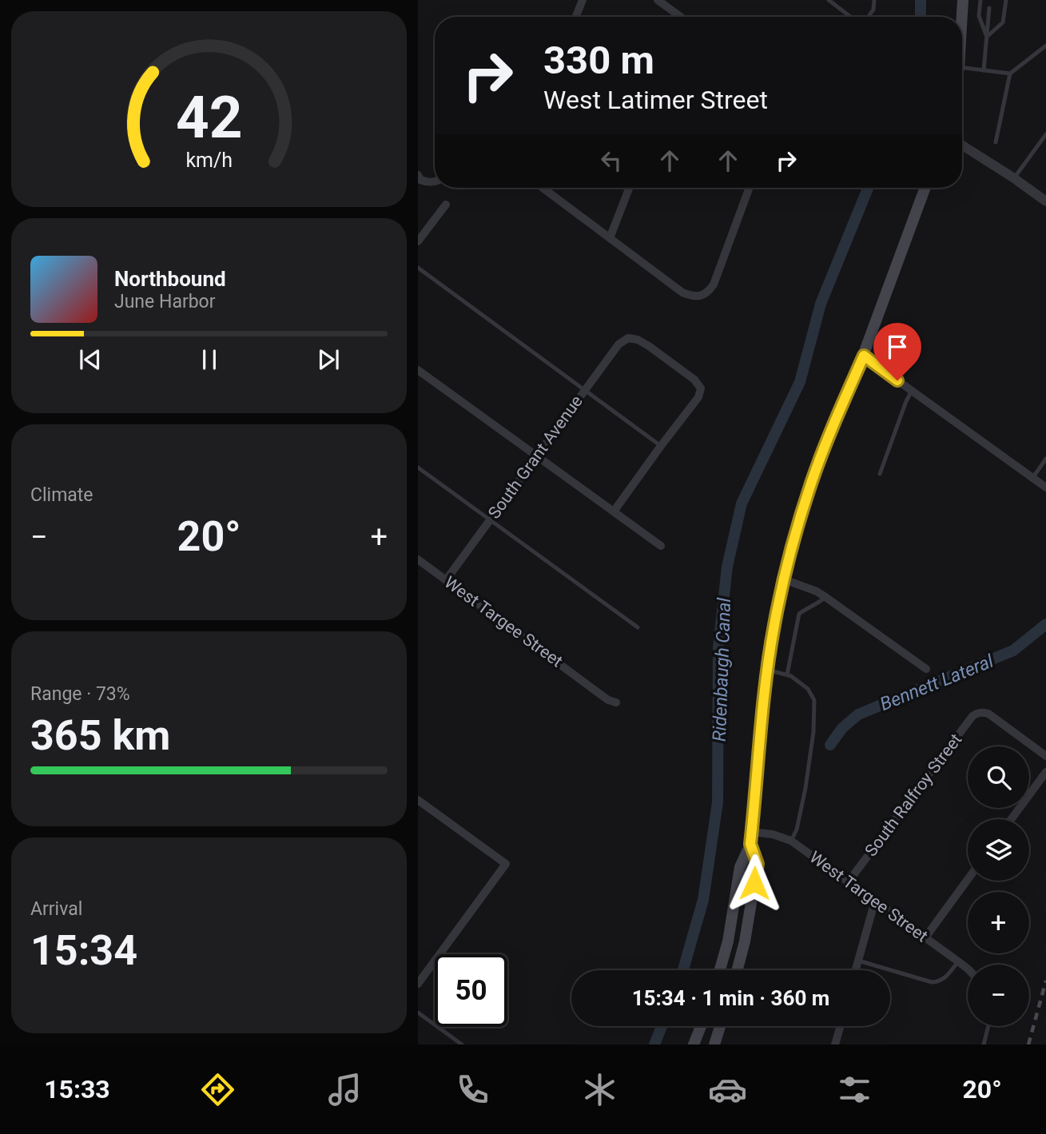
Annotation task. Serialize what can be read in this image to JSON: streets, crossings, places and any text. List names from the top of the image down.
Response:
{
  "streets": {
    "street": ["South Grant Avenue", "West Targee Street", "South Ralfroy Street"]
  },
  "crossings": [
    ["South Grant Avenue", "West Targee Street"],
    ["West Targee Street", "South Ralfroy Street"]
  ],
  "water": ["Ridenbaugh Canal", "Bennett Lateral"],
  "page": {
    "turn": ["330 m", "West Latimer Street"],
    "song": ["Northbound", "June Harbor"],
    "tile": [
      "Climate",
      ["Range · 73%", "365 km"],
      ["Arrival", "15:34"]
    ],
    "heat": ["−", "20°", "+"],
    "map_buttons": ["+", "−"],
    "limit": "50",
    "trip": "15:34 · 1 min · 360 m",
    "tabs": ["15:33", "20°"],
    "gauge": ["42", "km/h"]
  }
}
